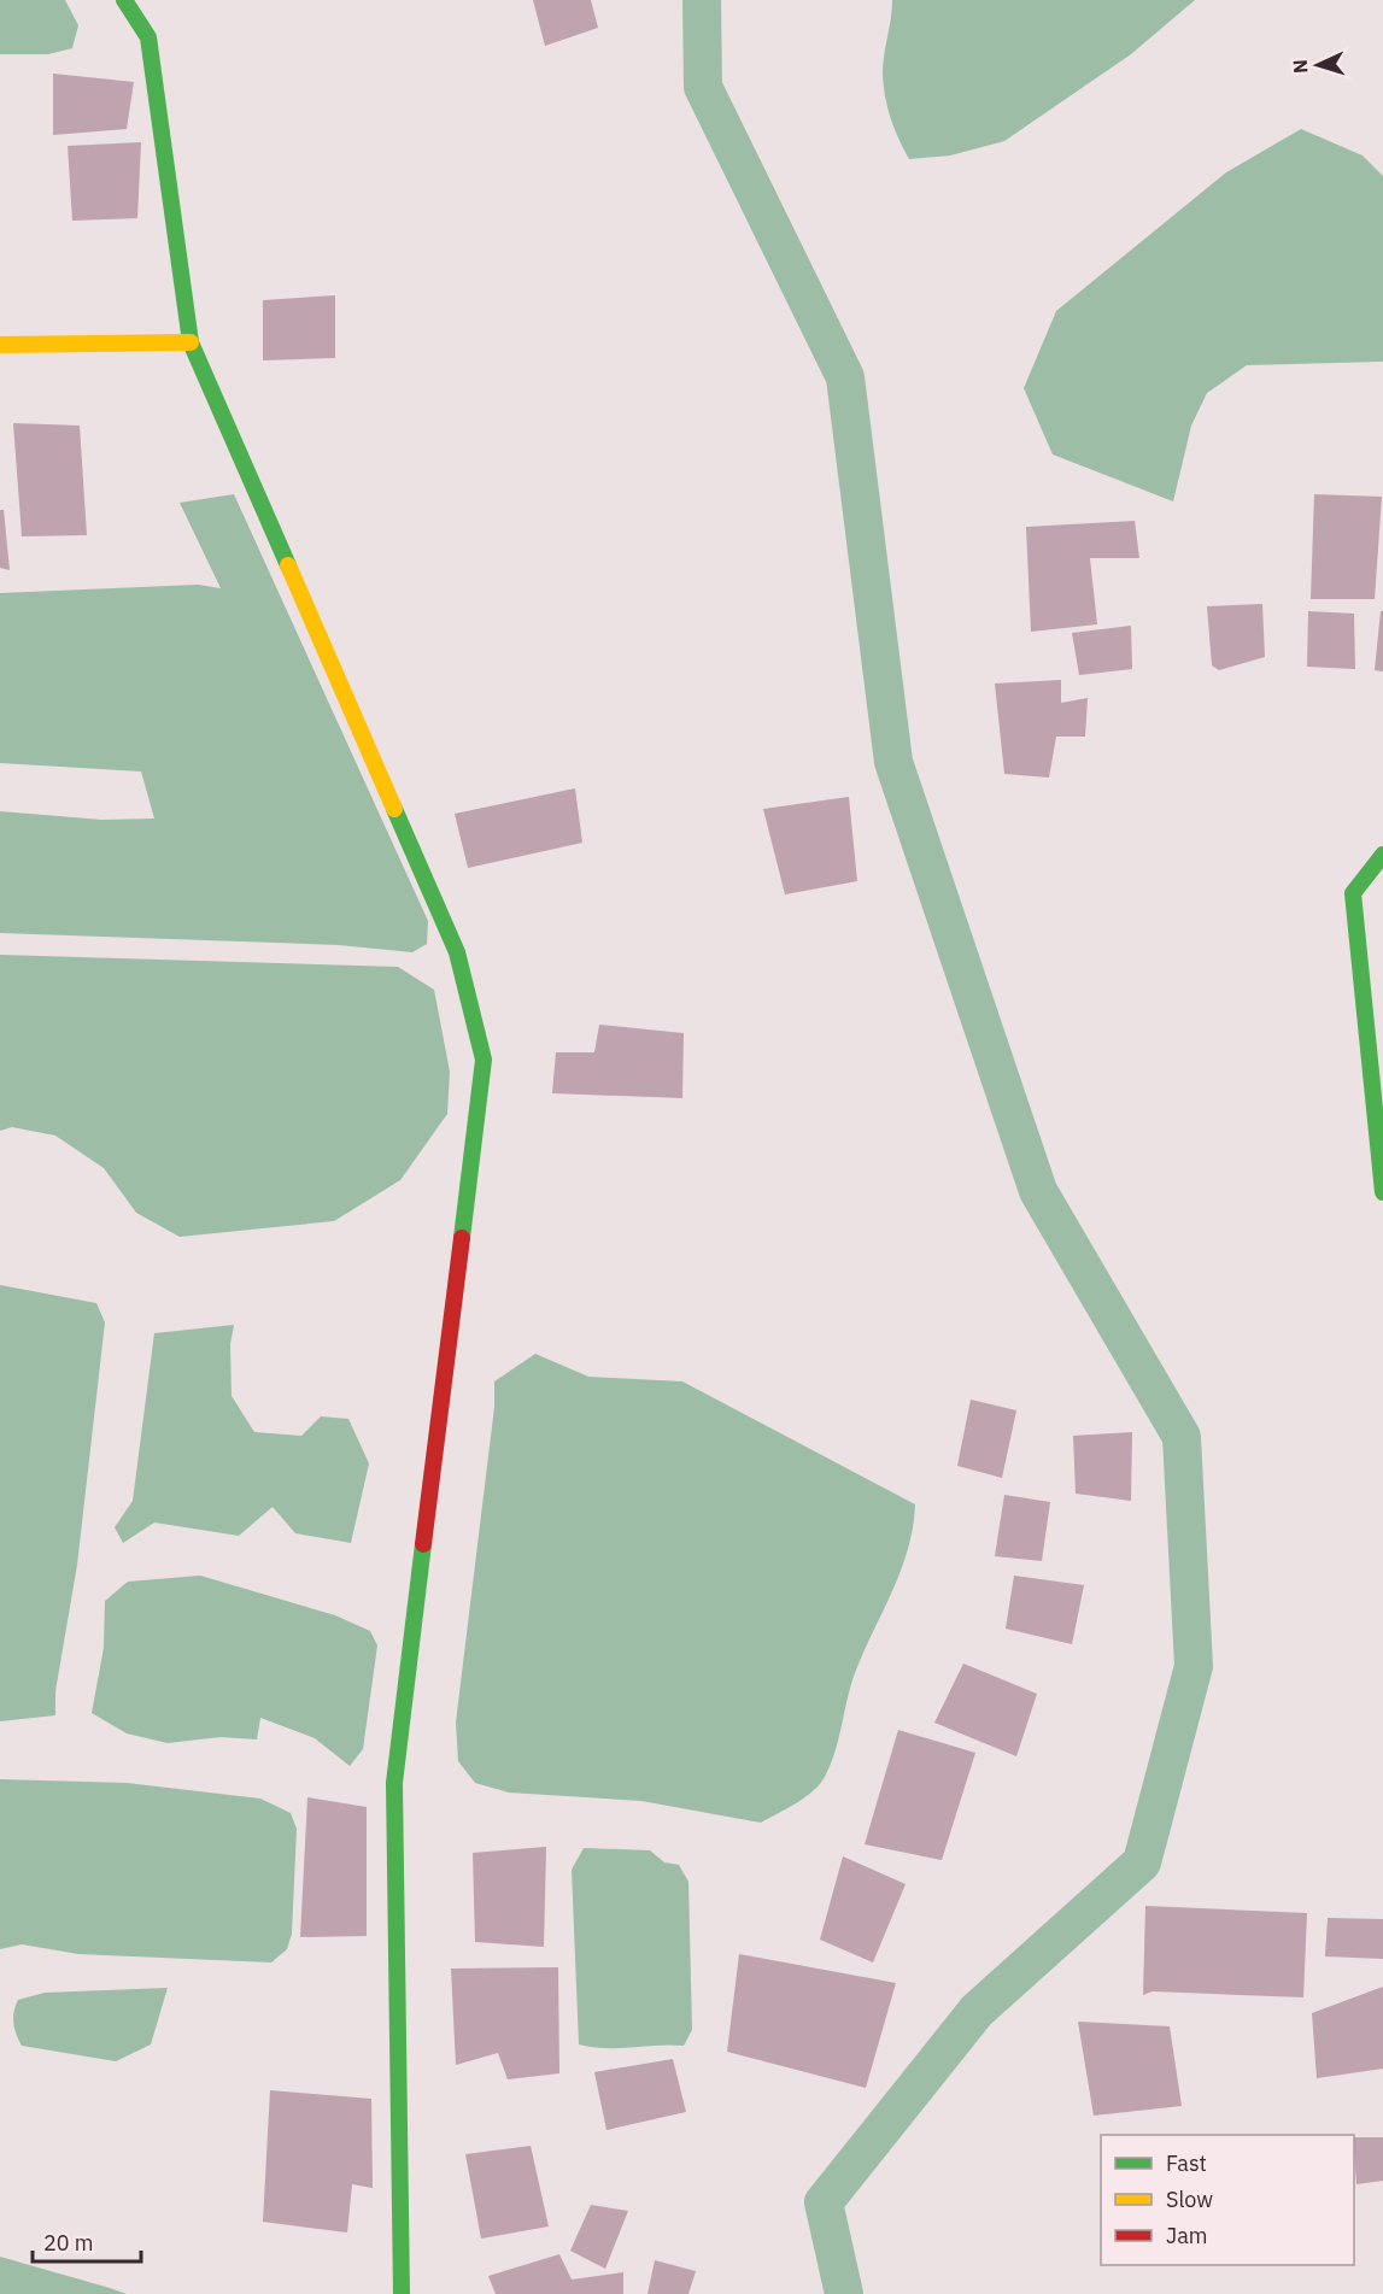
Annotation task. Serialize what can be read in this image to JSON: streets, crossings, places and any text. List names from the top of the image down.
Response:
{
  "legend": ["Fast", "Slow", "Jam"],
  "scale_bar": "20 m",
  "north": "left"
}
